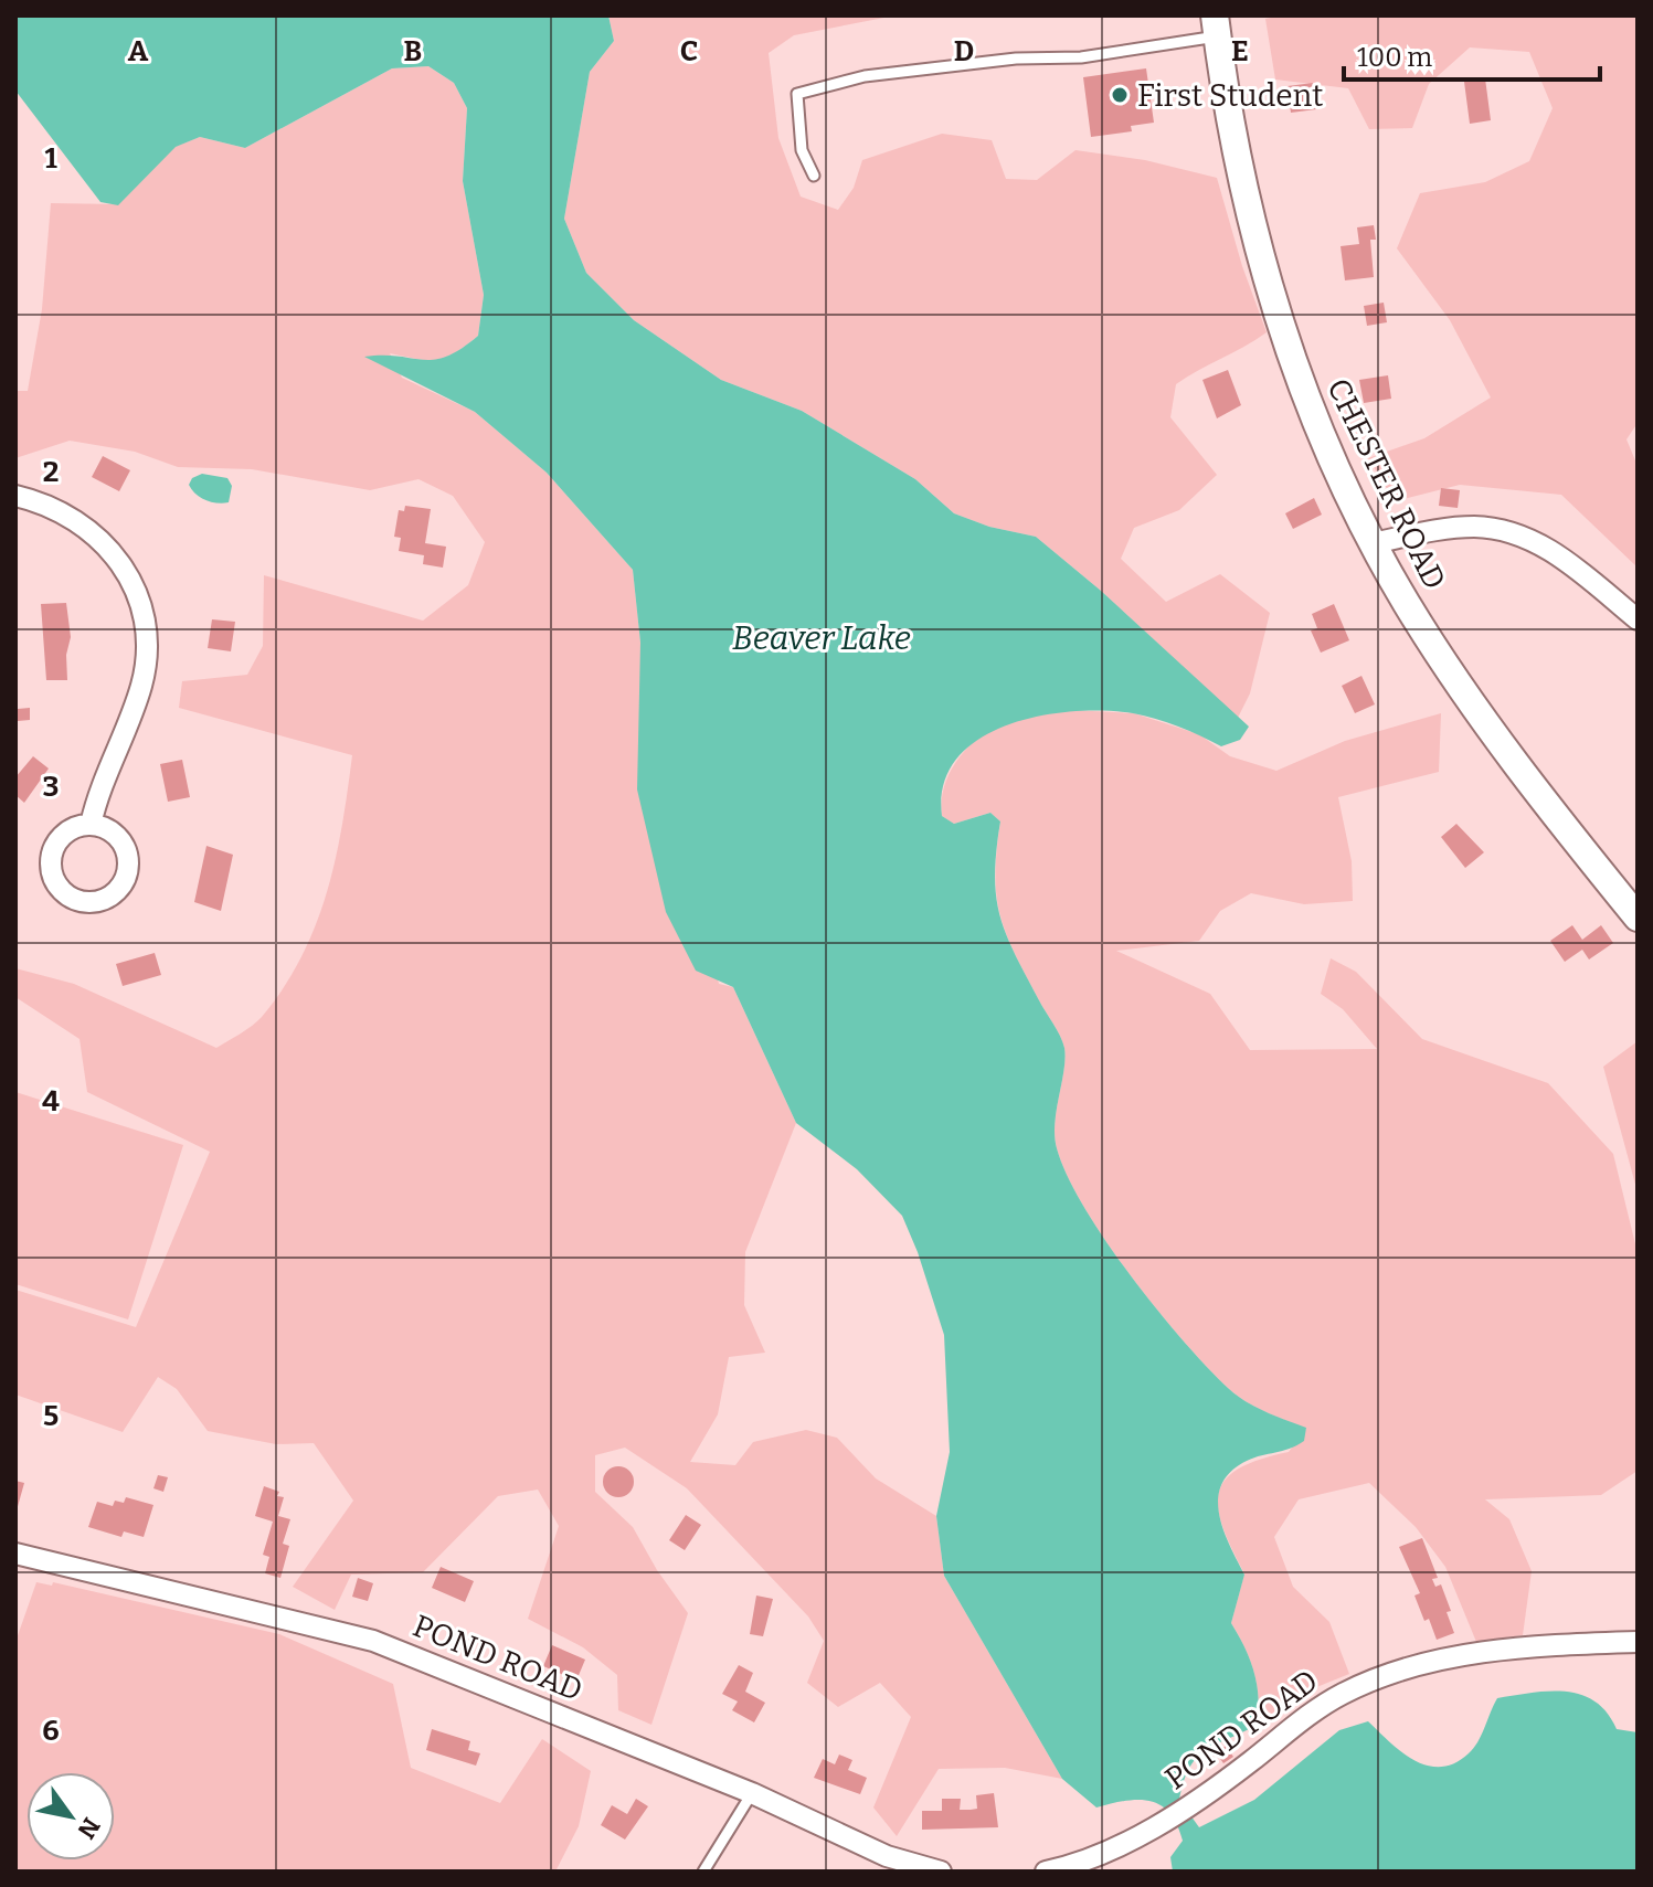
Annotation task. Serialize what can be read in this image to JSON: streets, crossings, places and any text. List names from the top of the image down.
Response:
{
  "streets": {
    "main road": ["CHESTER ROAD"],
    "street": ["POND ROAD"]
  },
  "water": ["Beaver Lake"],
  "places": ["First Student"],
  "scale_bar": "100 m",
  "north": "bottom right",
  "grid": {
    "columns": [
      "A",
      "B",
      "C",
      "D",
      "E"
    ],
    "rows": [
      "1",
      "2",
      "3",
      "4",
      "5",
      "6"
    ]
  }
}
